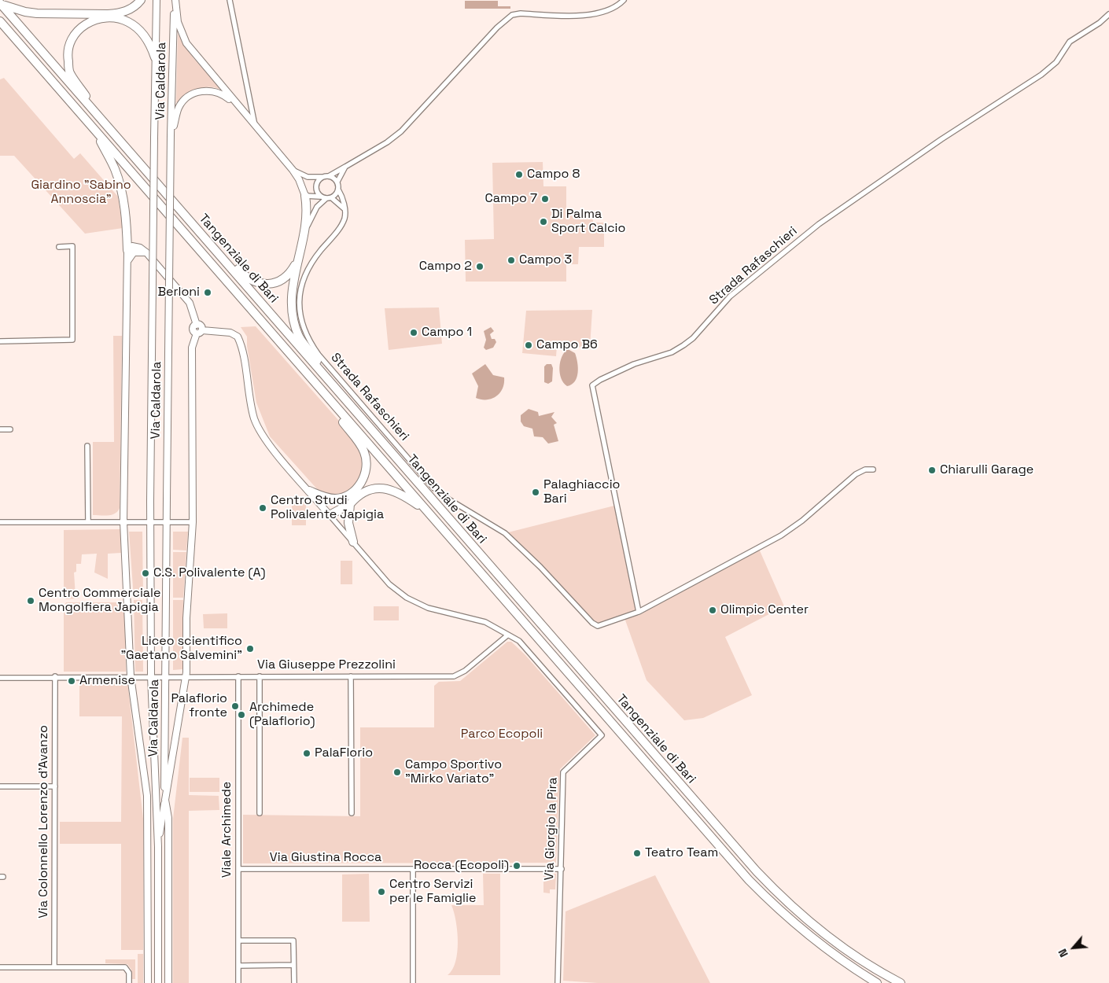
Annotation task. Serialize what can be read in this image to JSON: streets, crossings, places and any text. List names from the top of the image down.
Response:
{
  "streets": {
    "highway": ["Tangenziale di Bari"],
    "street": [
      "Via Caldarola",
      "Strada Rafaschieri",
      "Via Giuseppe Prezzolini",
      "Via Colonnello Lorenzo d'Avanzo",
      "Via Giorgio la Pira",
      "Viale Archimede",
      "Via Giustina Rocca"
    ]
  },
  "crossings": [
    ["Via Caldarola", "Via Giuseppe Prezzolini"],
    ["Via Giuseppe Prezzolini", "Via Colonnello Lorenzo d'Avanzo"],
    ["Via Giuseppe Prezzolini", "Via Giorgio la Pira"],
    ["Via Giuseppe Prezzolini", "Viale Archimede"],
    ["Via Giorgio la Pira", "Via Giustina Rocca"],
    ["Viale Archimede", "Via Giustina Rocca"]
  ],
  "parks": ["Giardino \"Sabino Annoscia\"", "Parco Ecopoli"],
  "places": [
    "Campo 8",
    "Campo 7",
    "Di Palma Sport Calcio",
    "Campo 3",
    "Campo 2",
    "Berloni",
    "Campo 1",
    "Campo B6",
    "Chiarulli Garage",
    "Palaghiaccio Bari",
    "Centro Studi Polivalente Japigia",
    "C.S. Polivalente (A)",
    "Centro Commerciale Mongolfiera Japigia",
    "Olimpic Center",
    "Liceo scientifico \"Gaetano Salvemini\"",
    "Armenise",
    "Palaflorio fronte",
    "Archimede (Palaflorio)",
    "PalaFlorio",
    "Campo Sportivo \"Mirko Variato\"",
    "Teatro Team",
    "Rocca (Ecopoli)",
    "Centro Servizi per le Famiglie"
  ],
  "north": "bottom left"
}
